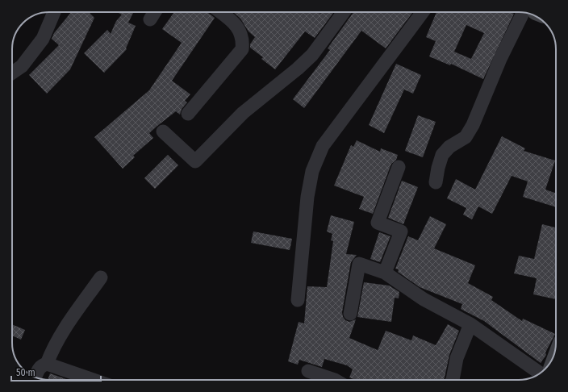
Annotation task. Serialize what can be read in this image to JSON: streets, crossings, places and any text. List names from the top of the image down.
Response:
{
  "scale_bar": "50 m"
}
